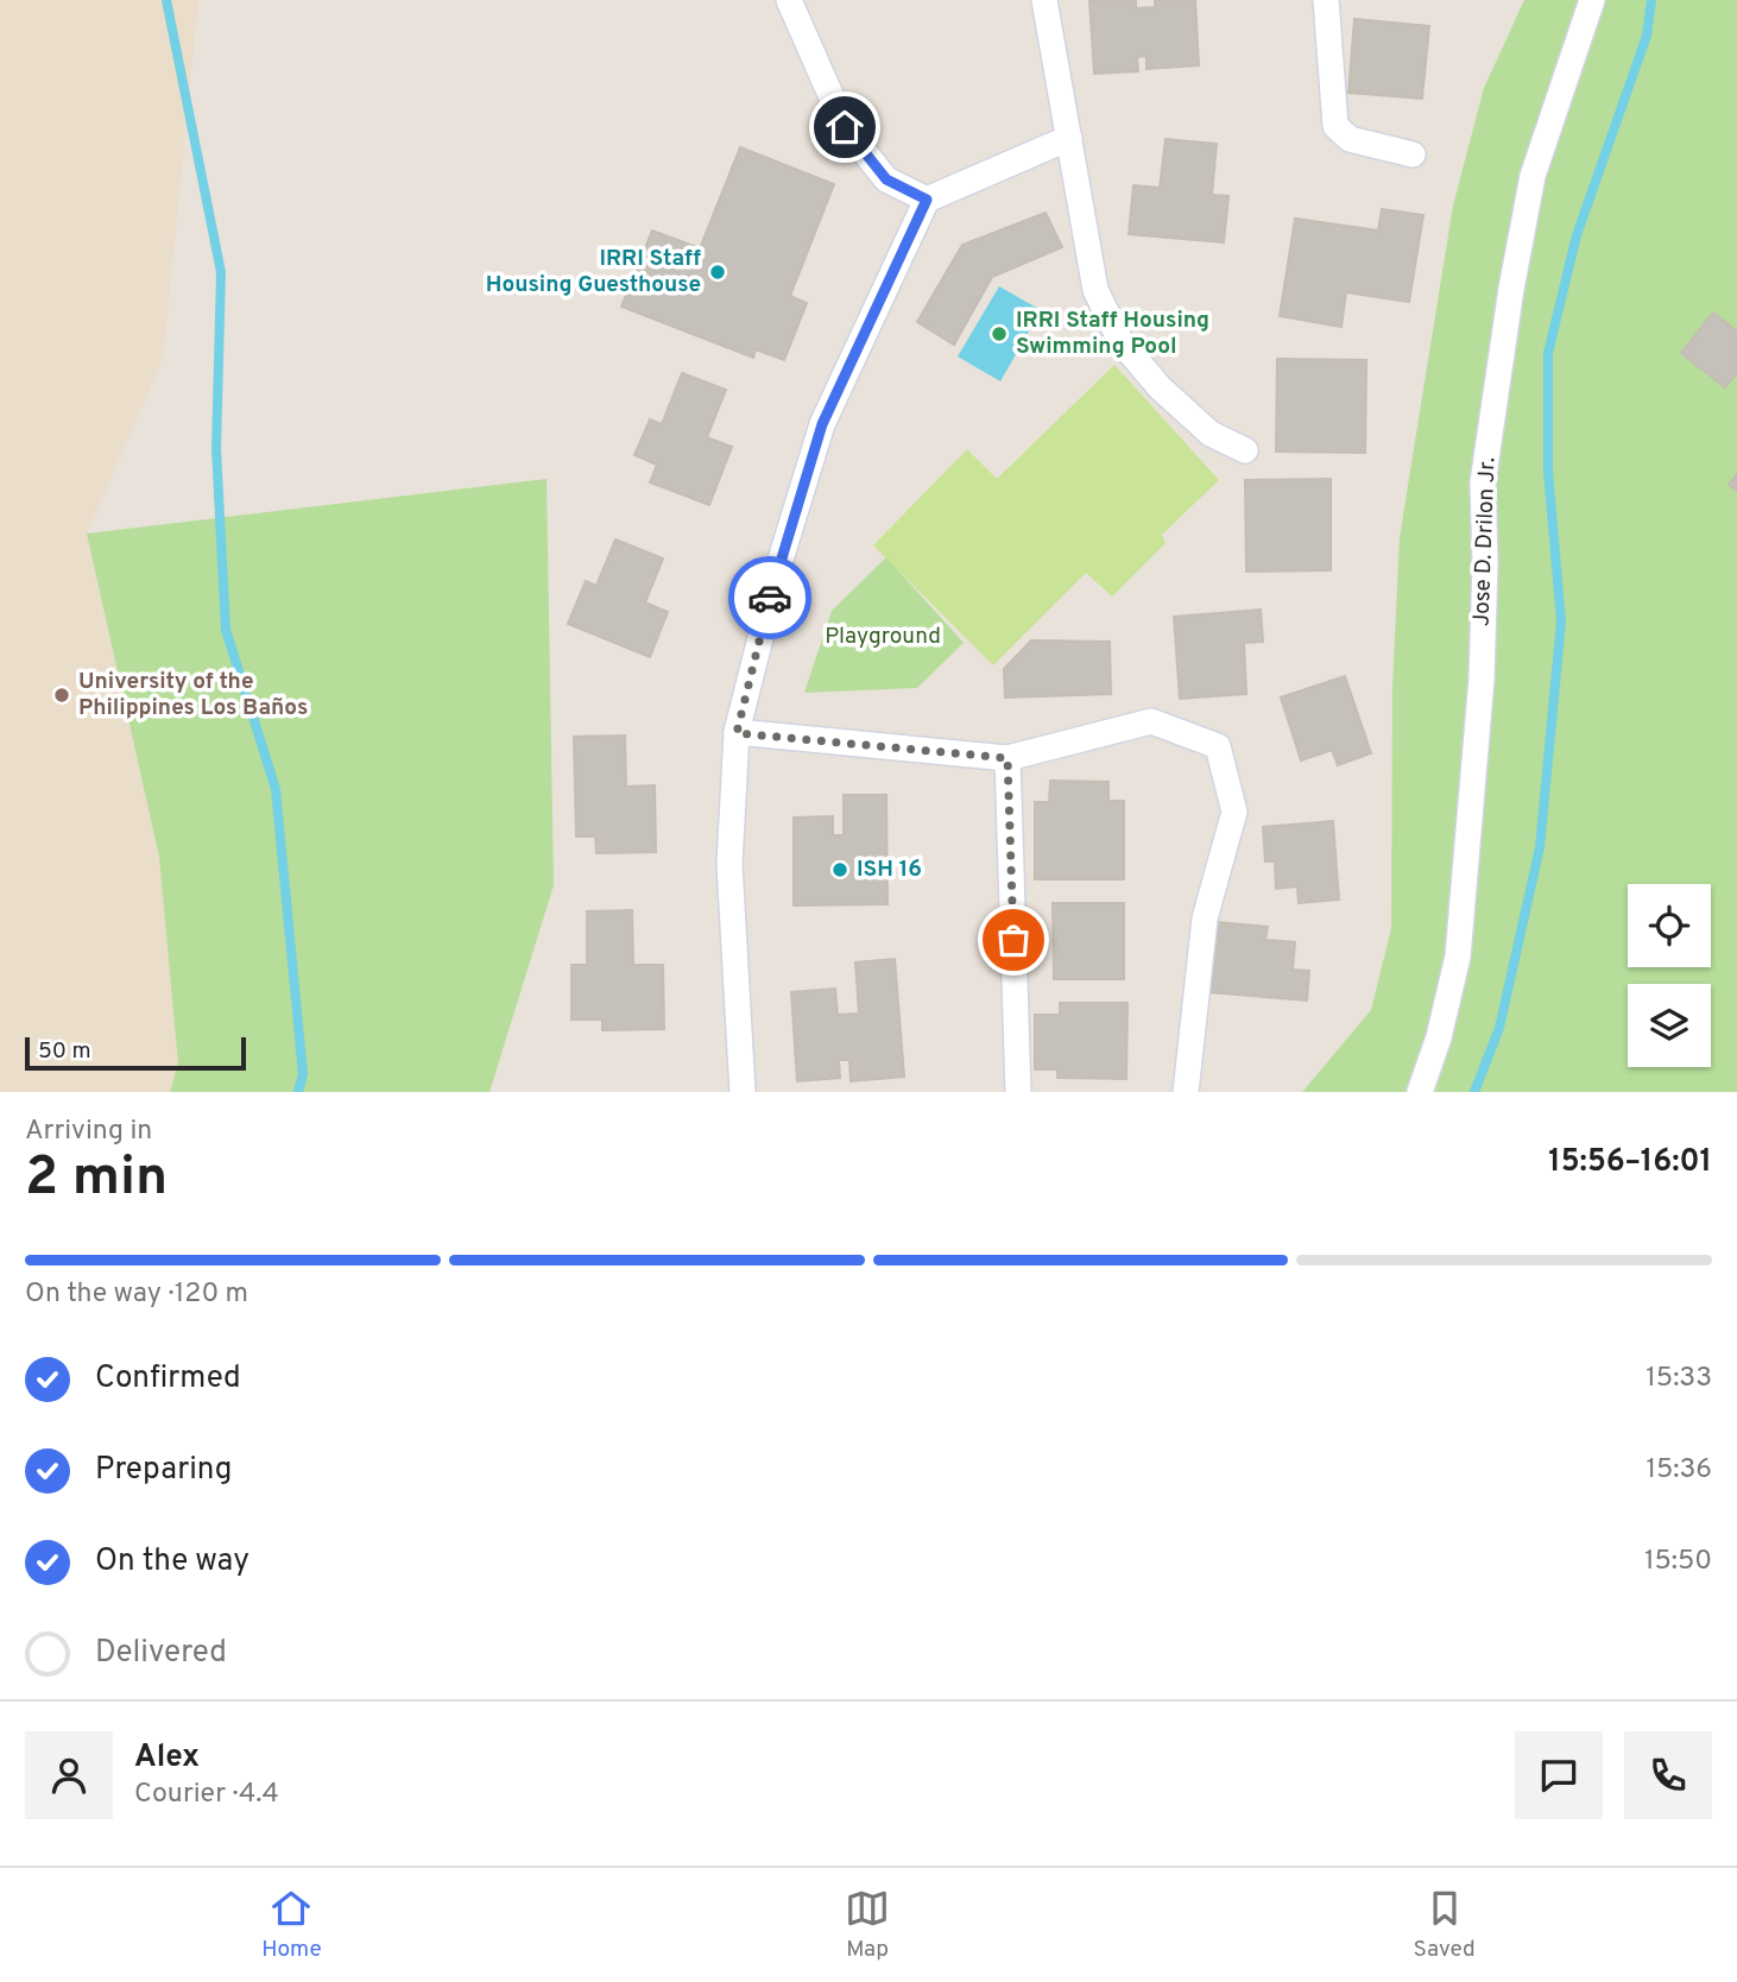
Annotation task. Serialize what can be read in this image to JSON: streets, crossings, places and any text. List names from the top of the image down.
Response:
{
  "streets": {
    "street": ["Jose D. Drilon Jr."]
  },
  "parks": ["Playground"],
  "places": [
    "IRRI Staff Housing Guesthouse",
    "IRRI Staff Housing Swimming Pool",
    "University of the Philippines Los Baños",
    "ISH 16"
  ],
  "scale_bar": "50 m",
  "page": {
    "scale": "50 m",
    "heading": ["2 min", "Arriving in", "15:56–16:01"],
    "panel": ["Alex", "Courier · 4.4"],
    "bar": "On the way · 120 m",
    "list": [
      ["Confirmed", "15:33"],
      ["Preparing", "15:36"],
      ["On the way", "15:50"],
      "Delivered"
    ],
    "tabs": ["Home", "Map", "Saved"]
  }
}
